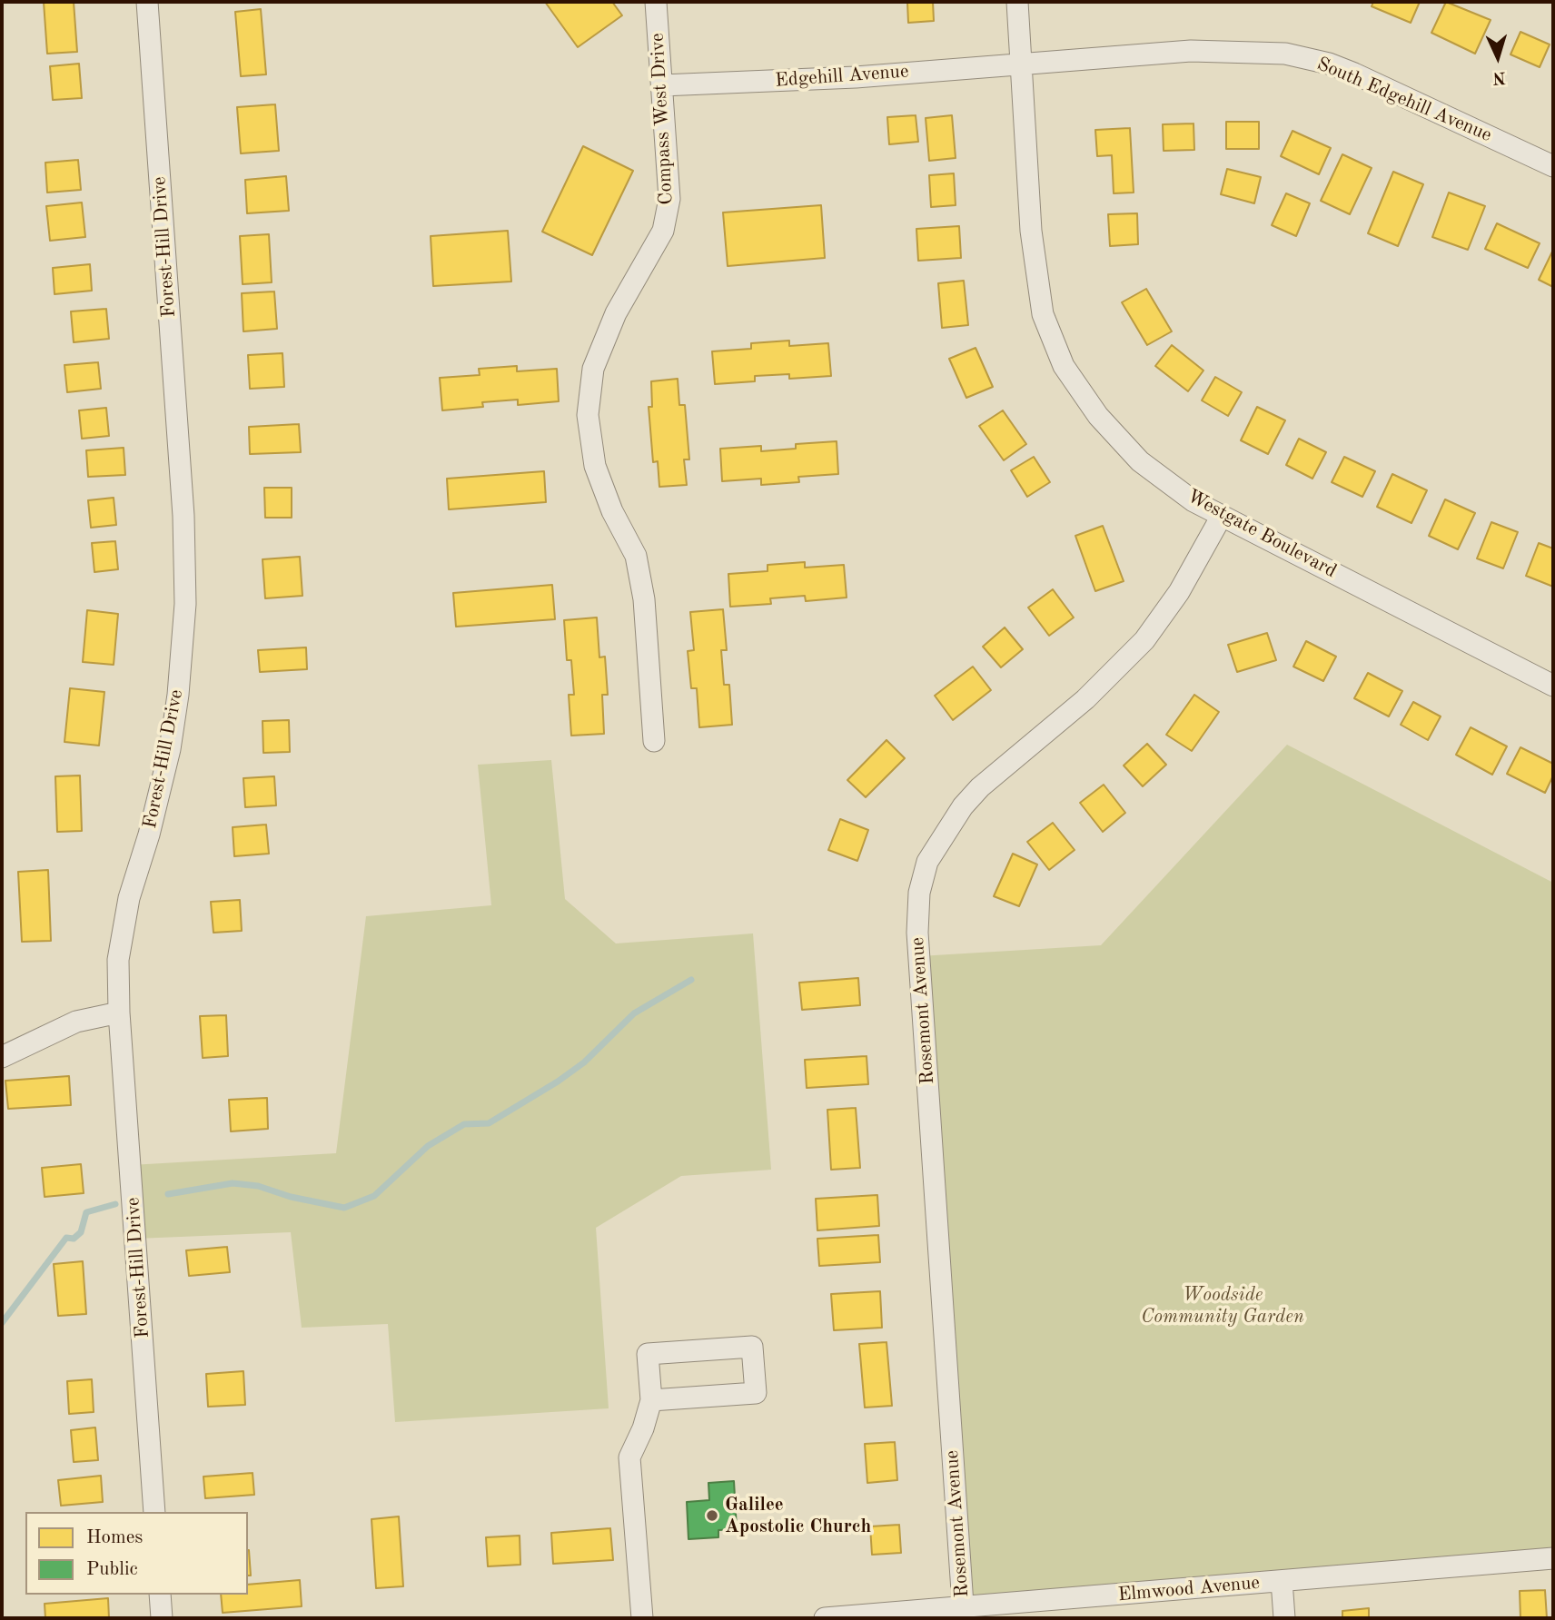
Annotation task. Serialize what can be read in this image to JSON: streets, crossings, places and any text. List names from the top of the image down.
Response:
{
  "streets": {
    "street": [
      "Edgehill Avenue",
      "South Edgehill Avenue",
      "Compass West Drive",
      "Forest-Hill Drive",
      "Westgate Boulevard",
      "Rosemont Avenue",
      "Elmwood Avenue"
    ]
  },
  "crossings": [
    ["Edgehill Avenue", "South Edgehill Avenue"],
    ["Edgehill Avenue", "Compass West Drive"],
    ["Edgehill Avenue", "Westgate Boulevard"],
    ["South Edgehill Avenue", "Westgate Boulevard"],
    ["Westgate Boulevard", "Rosemont Avenue"],
    ["Rosemont Avenue", "Elmwood Avenue"]
  ],
  "parks": ["Woodside Community Garden"],
  "places": ["Galilee Apostolic Church"],
  "legend": ["Homes", "Public"],
  "north": "bottom"
}
